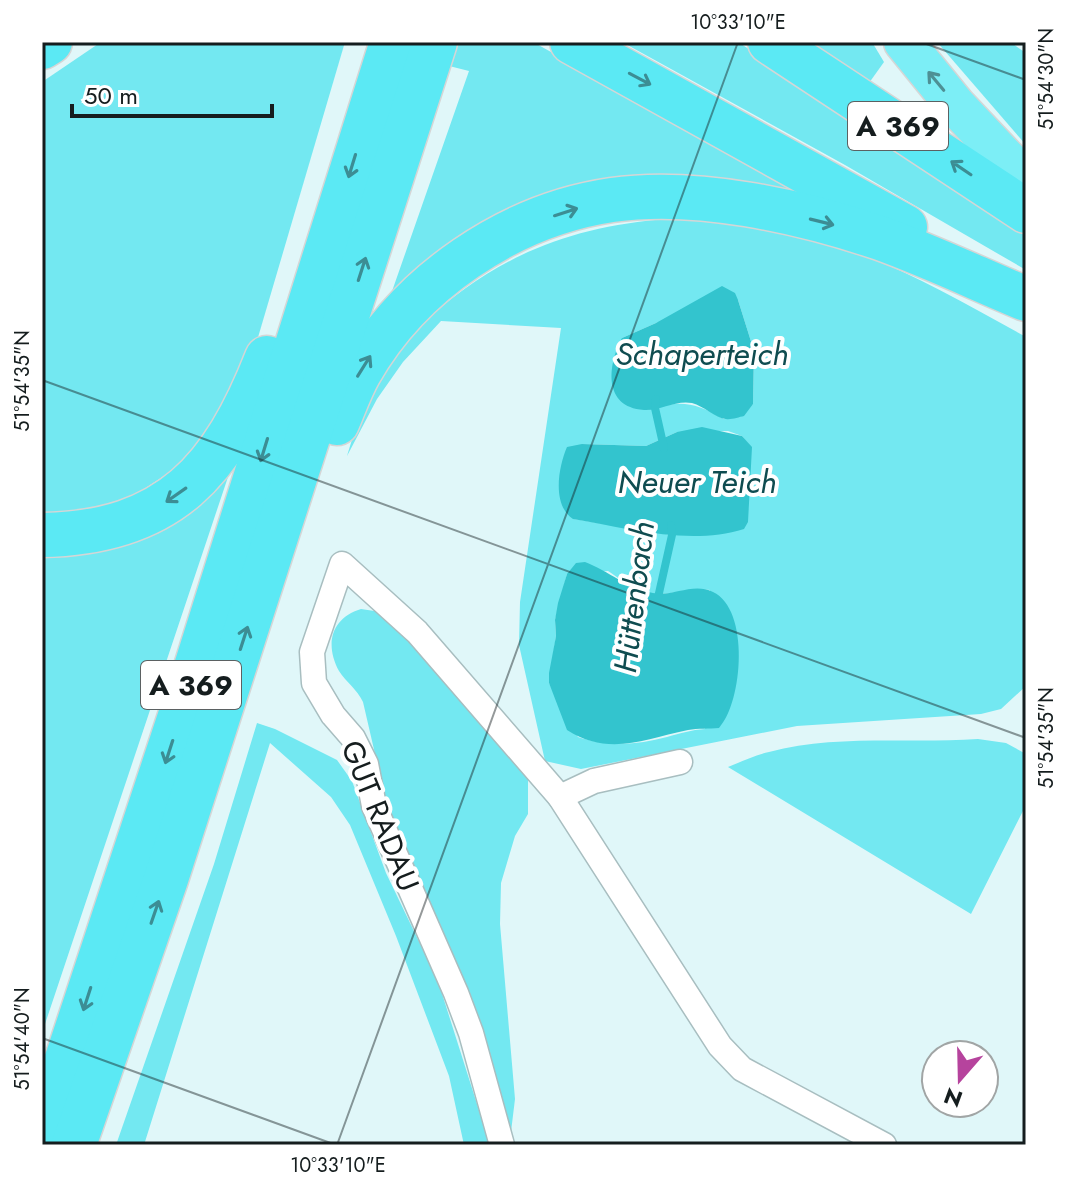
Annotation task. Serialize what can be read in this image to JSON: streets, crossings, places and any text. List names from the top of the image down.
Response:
{
  "streets": {
    "highway": ["A 369"],
    "street": ["GUT RADAU"]
  },
  "water": ["Schaperteich", "Neuer Teich", "Hüttenbach"],
  "scale_bar": "50 m",
  "north": "bottom",
  "coordinates": [
    "10°33'10\"E",
    "51°54'30\"N",
    "51°54'35\"N",
    "51°54'40\"N"
  ]
}
